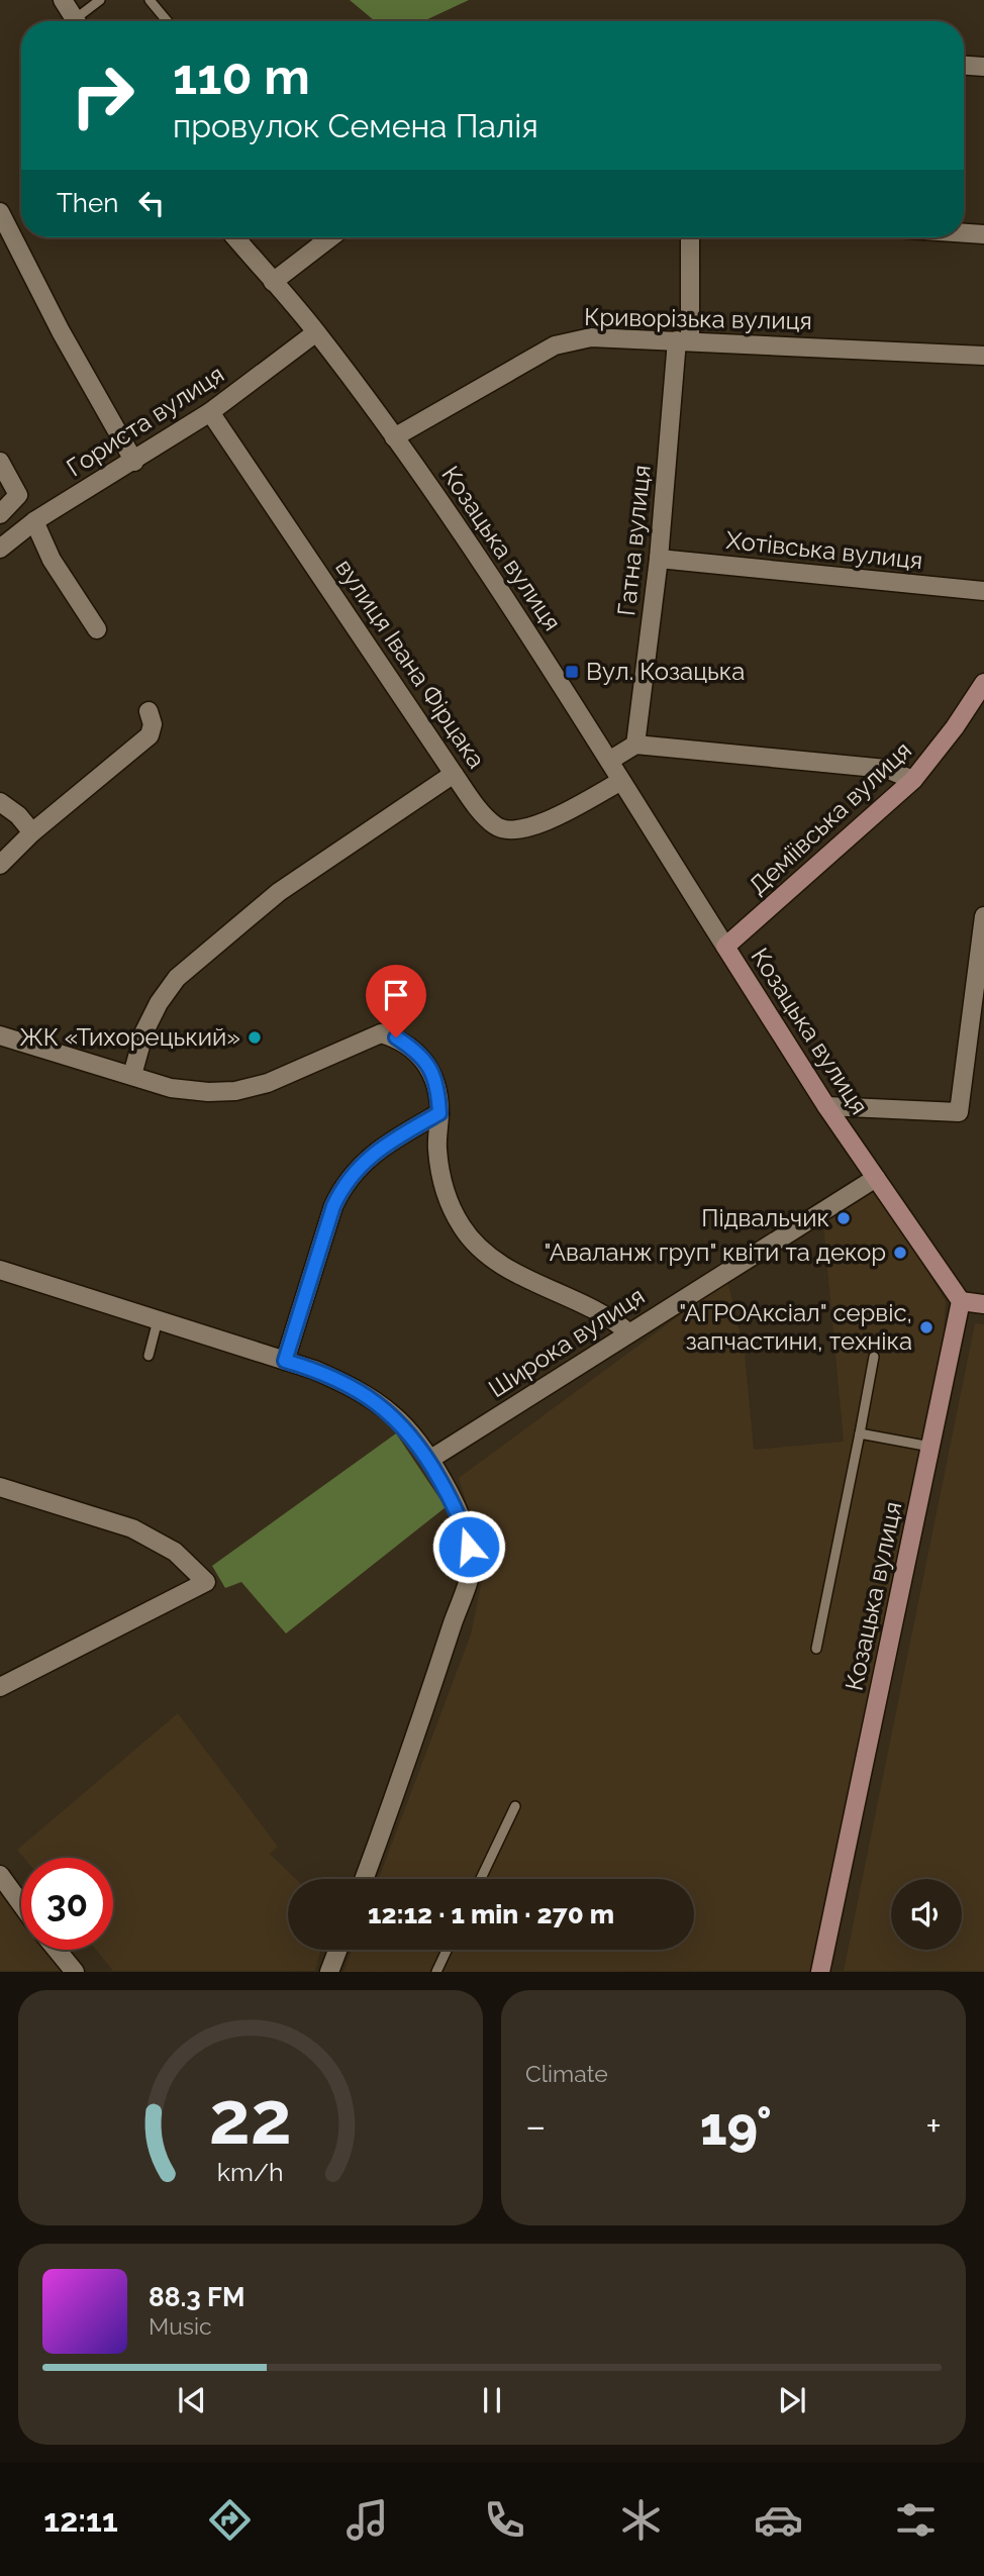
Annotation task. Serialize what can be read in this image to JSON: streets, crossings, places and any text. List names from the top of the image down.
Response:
{
  "streets": {
    "street": [
      "Криворізька вулиця",
      "Гориста вулиця",
      "Гатна вулиця",
      "Козацька вулиця",
      "Хотівська вулиця",
      "вулиця Івана Фірцака",
      "Деміївська вулиця",
      "Широка вулиця"
    ]
  },
  "crossings": [
    ["Криворізька вулиця", "Гатна вулиця"],
    ["Криворізька вулиця", "Козацька вулиця"],
    ["Гориста вулиця", "Козацька вулиця"],
    ["Гориста вулиця", "вулиця Івана Фірцака"],
    ["Гатна вулиця", "Хотівська вулиця"],
    ["Козацька вулиця", "вулиця Івана Фірцака"],
    ["Козацька вулиця", "Деміївська вулиця"],
    ["Козацька вулиця", "Широка вулиця"]
  ],
  "places": {
    "transit": ["Вул. Козацька"],
    "other": [
      "ЖК «Тихорецький»",
      "Підвальчик",
      "\"Аваланж груп\" квіти та декор",
      "\"АГРОАксіал\" сервіс, запчастини, техніка"
    ]
  },
  "page": {
    "turn": ["110 m", "провулок Семена Палія"],
    "then": "Then",
    "limit": "30",
    "trip": "12:12 · 1 min · 270 m",
    "tile": "Climate",
    "heat": ["−", "19°", "+"],
    "song": ["88.3 FM", "Music"],
    "tabs": "12:11",
    "gauge": ["22", "km/h"]
  }
}
